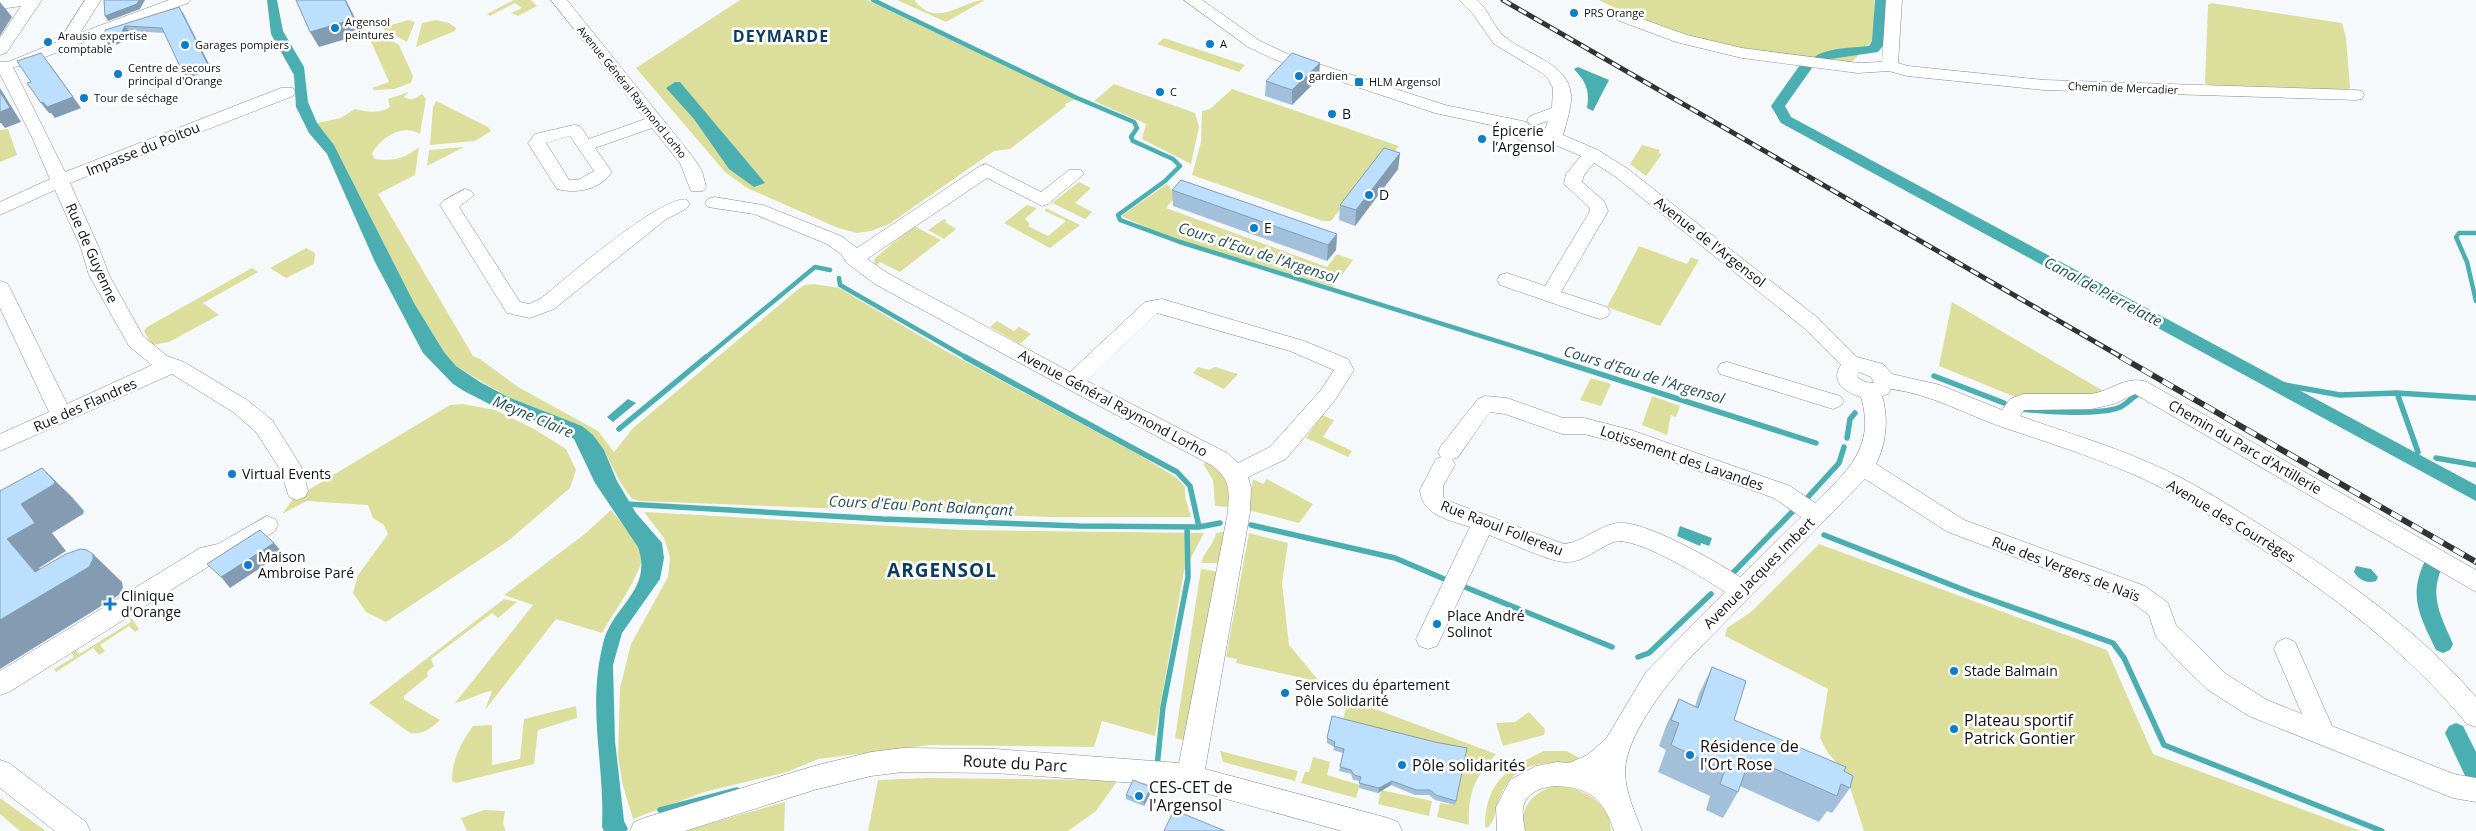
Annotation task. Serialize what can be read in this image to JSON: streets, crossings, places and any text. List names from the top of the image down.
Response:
{
  "streets": {
    "street": [
      "Chemin de Mercadier",
      "Avenue Général Raymond Lorho",
      "Impasse du Poitou",
      "Avenue de l'Argensol",
      "Rue de Guyenne",
      "Rue des Flandres",
      "Chemin du Parc d'Artillerie",
      "Lotissement des Lavandes",
      "Avenue des Courrèges",
      "Rue Raoul Follereau",
      "Rue des Vergers de Naïs",
      "Avenue Jacques Imbert",
      "Route du Parc"
    ]
  },
  "crossings": [
    ["Impasse du Poitou", "Rue de Guyenne"],
    ["Avenue de l'Argensol", "Avenue Jacques Imbert"],
    ["Rue de Guyenne", "Rue des Flandres"],
    ["Chemin du Parc d'Artillerie", "Avenue des Courrèges"],
    ["Lotissement des Lavandes", "Rue Raoul Follereau"],
    ["Lotissement des Lavandes", "Avenue Jacques Imbert"],
    ["Avenue des Courrèges", "Avenue Jacques Imbert"],
    ["Rue Raoul Follereau", "Avenue Jacques Imbert"],
    ["Rue des Vergers de Naïs", "Avenue Jacques Imbert"]
  ],
  "districts": ["DEYMARDE", "ARGENSOL"],
  "water": [
    "Cours d'Eau de l'Argensol",
    "Canal de Pierrelatte",
    "Meyne Claire",
    "Cours d'Eau Pont Balançant"
  ],
  "places": {
    "other": [
      "PRS Orange",
      "Argensol peintures",
      "Arausio expertise comptable",
      "A",
      "Garages pompiers",
      "Centre de secours principal d'Orange",
      "gardien",
      "C",
      "Tour de séchage",
      "B",
      "Épicerie l’Argensol",
      "D",
      "E",
      "Virtual Events",
      "Maison Ambroise Paré",
      "Place André Solinot",
      "Stade Balmain",
      "Services du épartement Pôle Solidarité",
      "Plateau sportif Patrick Gontier",
      "Résidence de l'Ort Rose",
      "Pôle solidarités",
      "CES-CET de l'Argensol"
    ],
    "transit": ["HLM Argensol"],
    "health": ["Clinique d'Orange"]
  }
}
